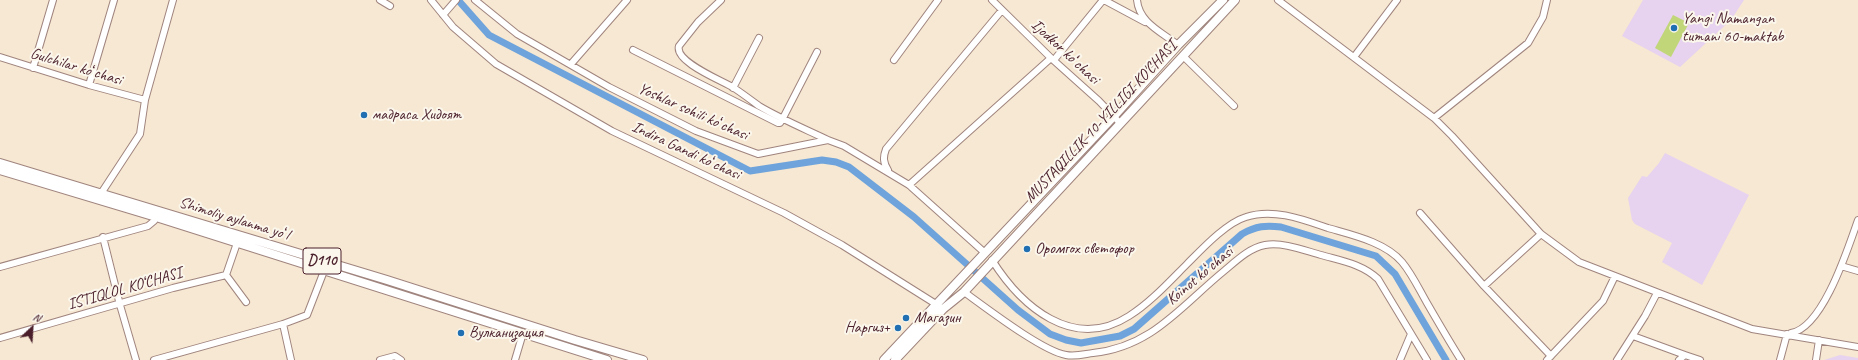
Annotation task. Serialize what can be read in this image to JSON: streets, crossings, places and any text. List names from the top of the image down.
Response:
{
  "streets": {
    "main road": ["MUSTAQILLIK 10-YILLIGI KO'CHASI", "Shimoliy aylanma yoʻl", "D110"],
    "street": [
      "Ijodkor koʻchasi",
      "Gulchilar koʻchasi",
      "Yoshlar sohili koʻchasi",
      "Indira Gandi koʻchasi",
      "Koinot koʻchasi",
      "ISTIQLOL KO‘CHASI"
    ]
  },
  "crossings": [
    ["Ijodkor koʻchasi", "MUSTAQILLIK 10-YILLIGI KO'CHASI"],
    ["MUSTAQILLIK 10-YILLIGI KO'CHASI", "Indira Gandi koʻchasi"],
    ["MUSTAQILLIK 10-YILLIGI KO'CHASI", "Koinot koʻchasi"]
  ],
  "places": [
    "Yangi Namangan tumani 60-maktab",
    "мадраса Хидоят",
    "Оромгох светофор",
    "Магазин",
    "Наргиз+",
    "Вулканизация"
  ],
  "north": "top right"
}
